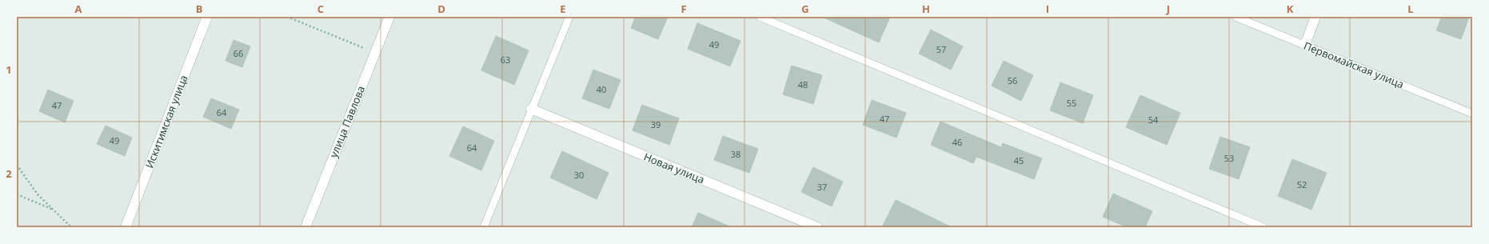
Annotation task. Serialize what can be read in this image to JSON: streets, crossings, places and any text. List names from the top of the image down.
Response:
{
  "streets": {
    "street": ["Искитимская улица", "улица Павлова", "Новая улица"],
    "lane": ["Первомайская улица"]
  },
  "house_numbers": [
    "49",
    "57",
    "66",
    "63",
    "56",
    "48",
    "40",
    "55",
    "47",
    "64",
    "47",
    "54",
    "39",
    "49",
    "46",
    "64",
    "38",
    "53",
    "45",
    "30",
    "52",
    "37"
  ],
  "grid": {
    "columns": [
      "A",
      "B",
      "C",
      "D",
      "E",
      "F",
      "G",
      "H",
      "I",
      "J",
      "K",
      "L"
    ],
    "rows": ["1", "2"]
  }
}
